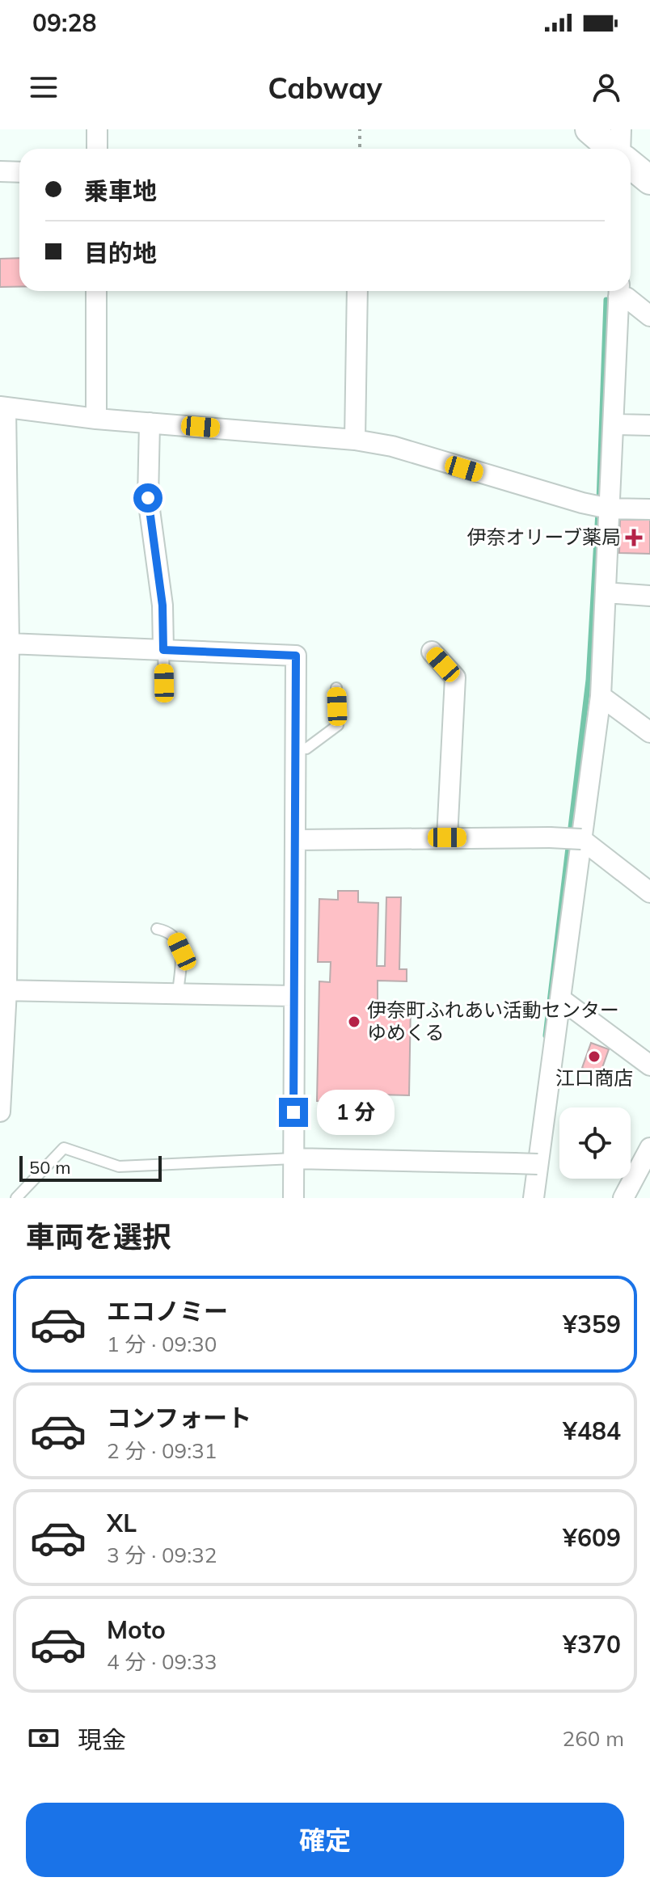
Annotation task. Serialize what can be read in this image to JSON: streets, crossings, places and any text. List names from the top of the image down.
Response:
{
  "places": {
    "health": ["伊奈オリーブ薬局"],
    "other": ["伊奈町ふれあい活動センター ゆめくる", "江口商店"]
  },
  "scale_bar": "50 m",
  "page": {
    "status": "09:28",
    "header": "Cabway",
    "banner": ["乗車地", "目的地"],
    "bubble": "1 分",
    "scale": "50 m",
    "heading": "車両を選択",
    "list": [
      {
        "name": "エコノミー",
        "note": "1 分 · 09:30",
        "value": "¥359"
      },
      {
        "name": "コンフォート",
        "note": "2 分 · 09:31",
        "value": "¥484"
      },
      {
        "name": "XL",
        "note": "3 分 · 09:32",
        "value": "¥609"
      },
      {
        "name": "Moto",
        "note": "4 分 · 09:33",
        "value": "¥370"
      }
    ],
    "pay": ["現金", "260 m"],
    "buttons": "確定"
  }
}
